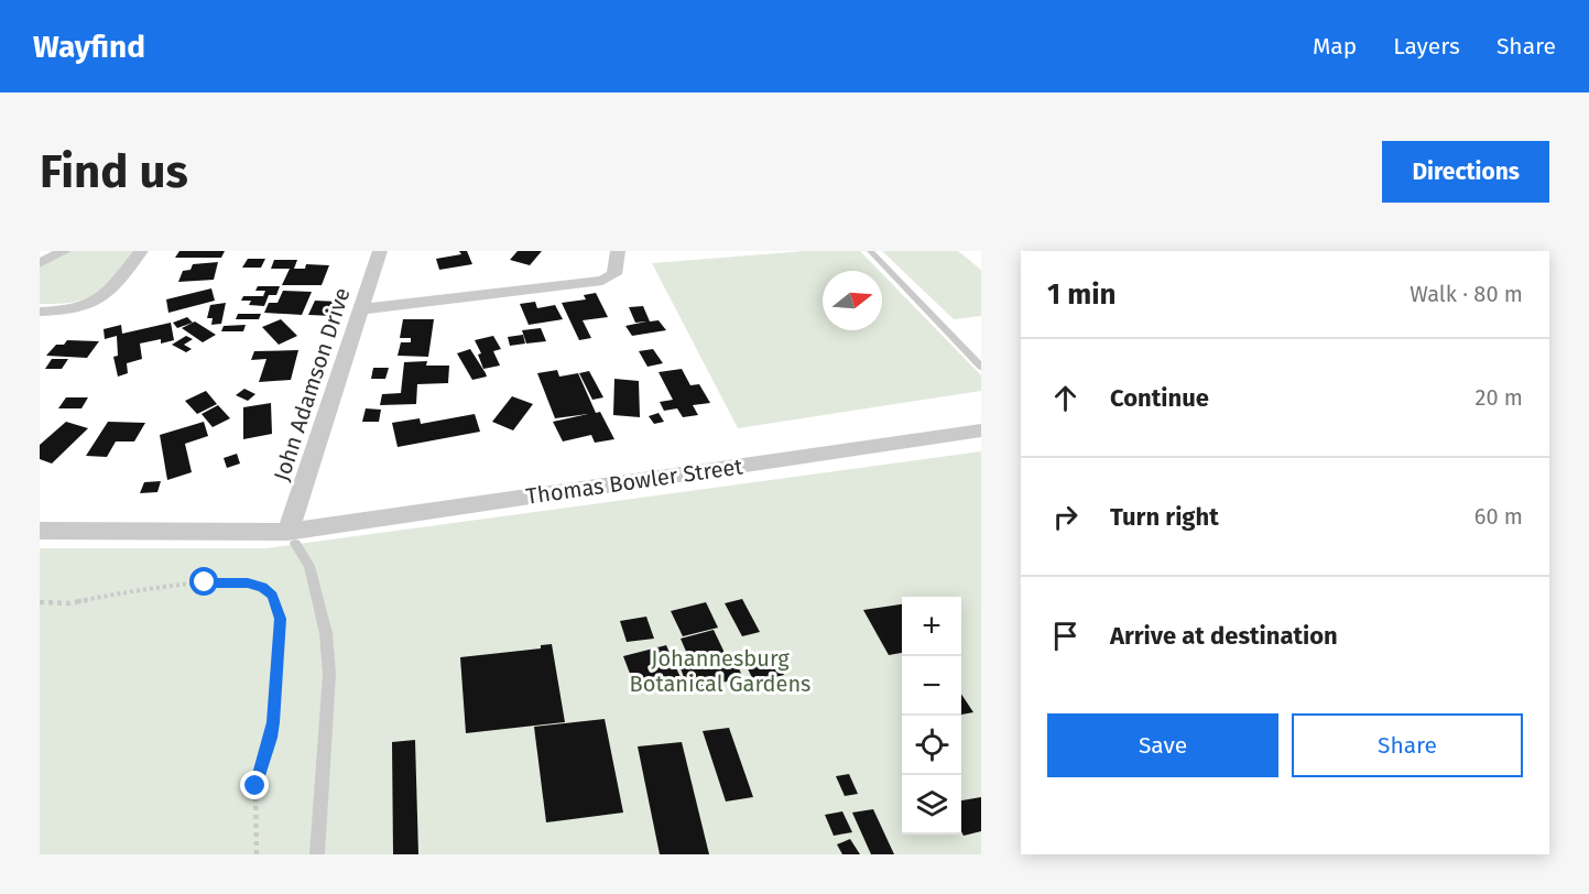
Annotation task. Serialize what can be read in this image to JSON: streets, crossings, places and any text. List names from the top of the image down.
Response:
{
  "streets": {
    "street": ["John Adamson Drive", "Thomas Bowler Street"]
  },
  "crossings": [
    ["John Adamson Drive", "Thomas Bowler Street"]
  ],
  "parks": ["Johannesburg Botanical Gardens"],
  "north": "right",
  "page": {
    "header": "Wayfind",
    "nav": ["Map", "Layers", "Share"],
    "buttons": [
      "Directions",
      ["Save", "Share"]
    ],
    "title": "Find us",
    "heading": ["1 min", "Walk · 80 m"],
    "list": [
      ["Continue", "20 m"],
      ["Turn right", "60 m"],
      "Arrive at destination"
    ],
    "map_buttons": ["+", "−"]
  }
}
